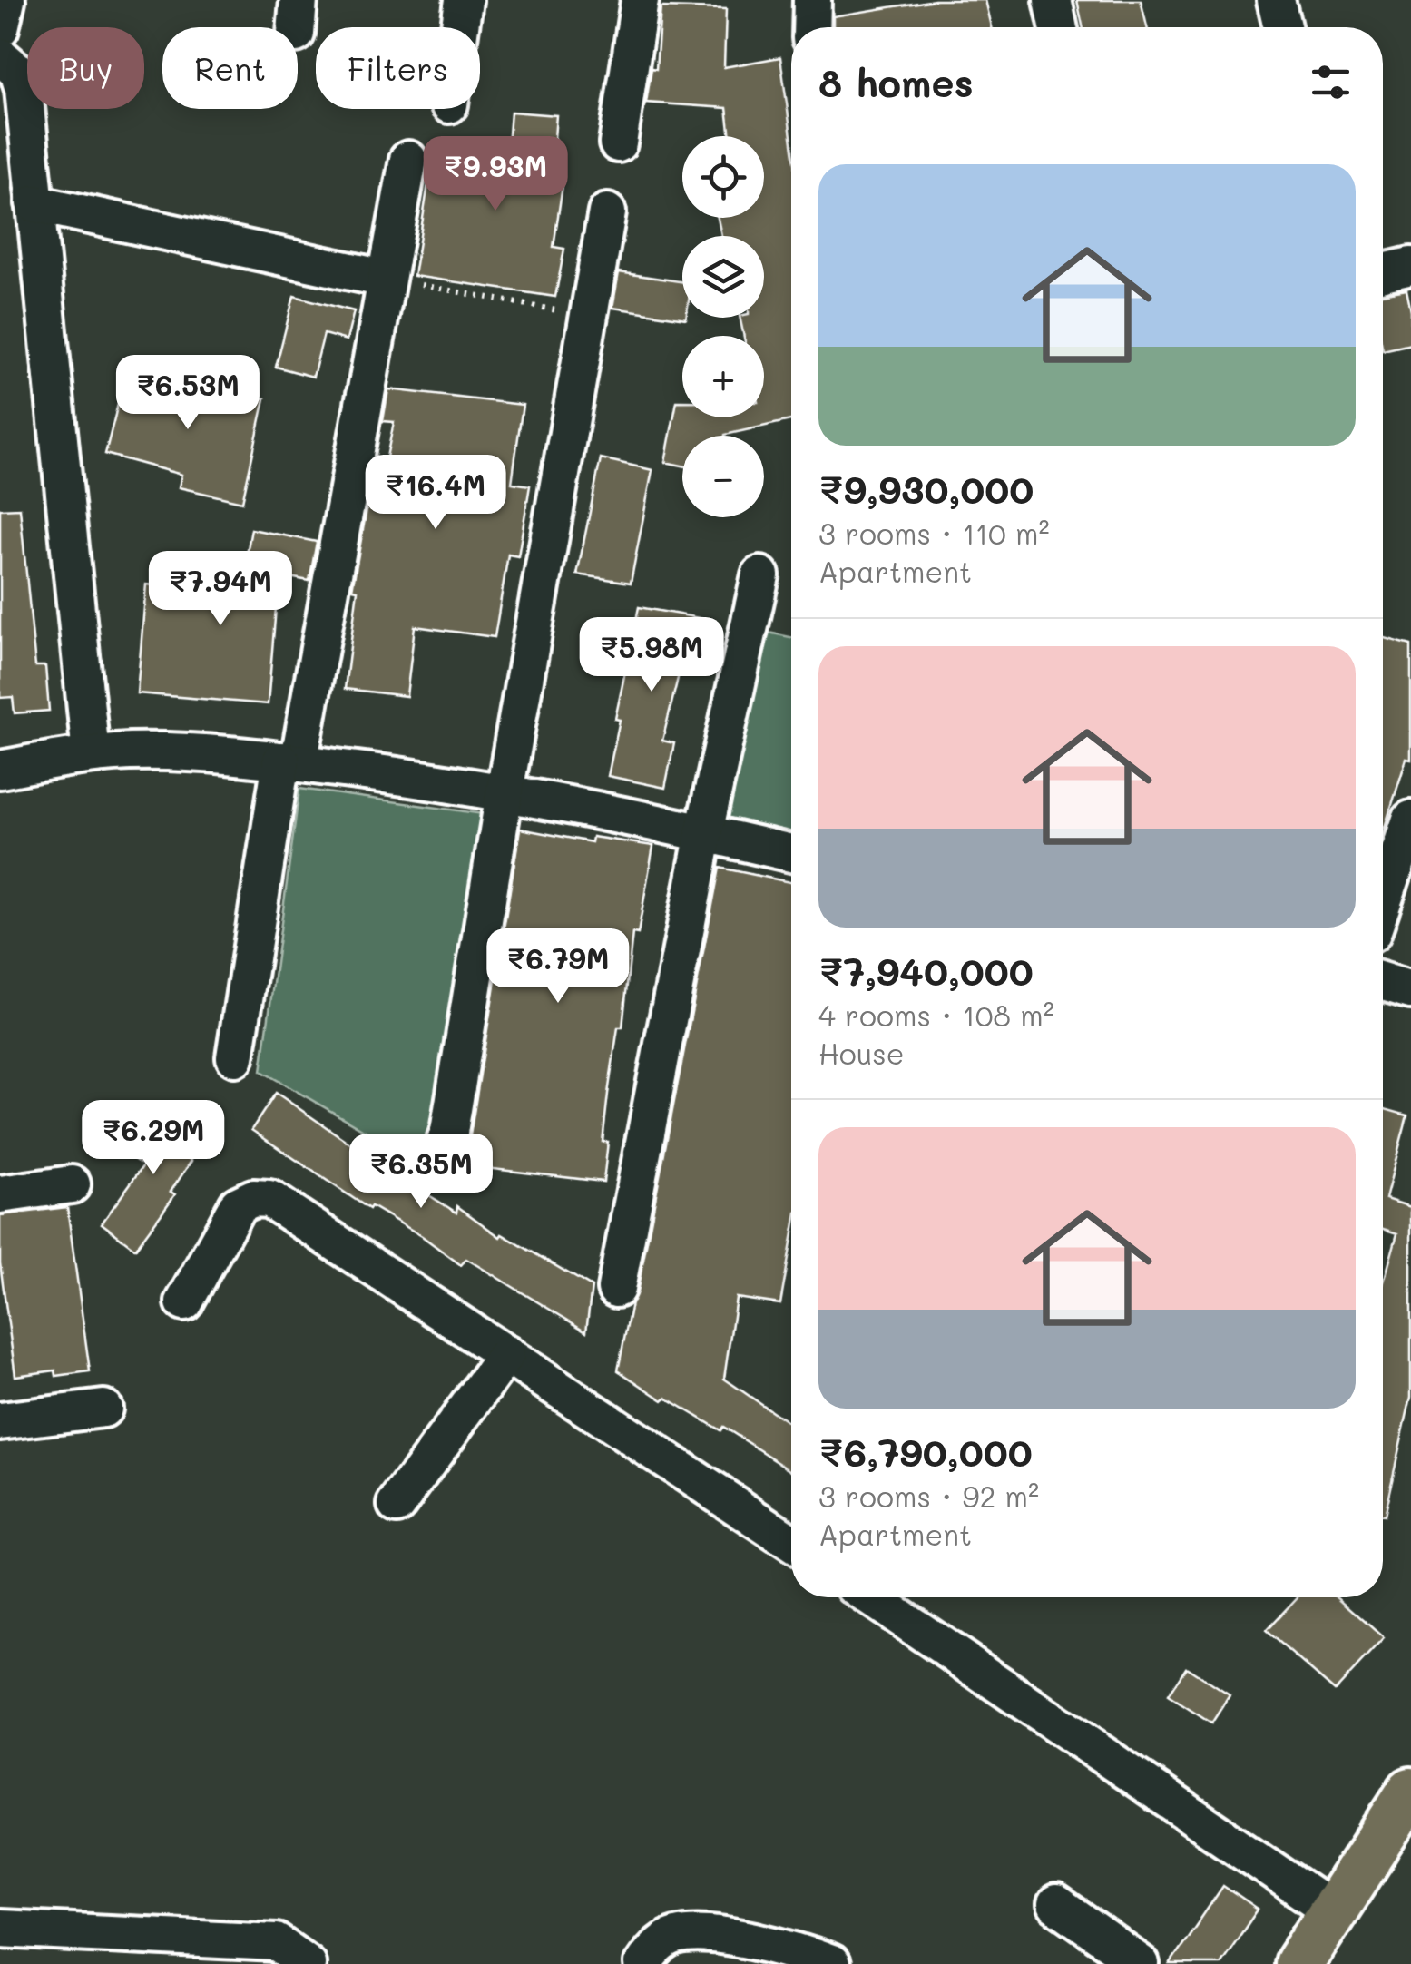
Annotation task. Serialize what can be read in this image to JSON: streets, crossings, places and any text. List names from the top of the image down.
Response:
{
  "page": {
    "chip": ["Buy", "Rent", "Filters"],
    "heading": "8 homes",
    "map_buttons": ["+", "−"],
    "price": [
      "₹9.93M",
      "₹6.53M",
      "₹16.4M",
      "₹7.94M",
      "₹5.98M",
      "₹6.79M",
      "₹6.29M",
      "₹6.35M"
    ],
    "list": [
      {
        "name": "₹9,930,000",
        "note": "3 rooms · 110 m² · Apartment"
      },
      {
        "name": "₹7,940,000",
        "note": "4 rooms · 108 m² · House"
      },
      {
        "name": "₹6,790,000",
        "note": "3 rooms · 92 m² · Apartment"
      }
    ]
  }
}
